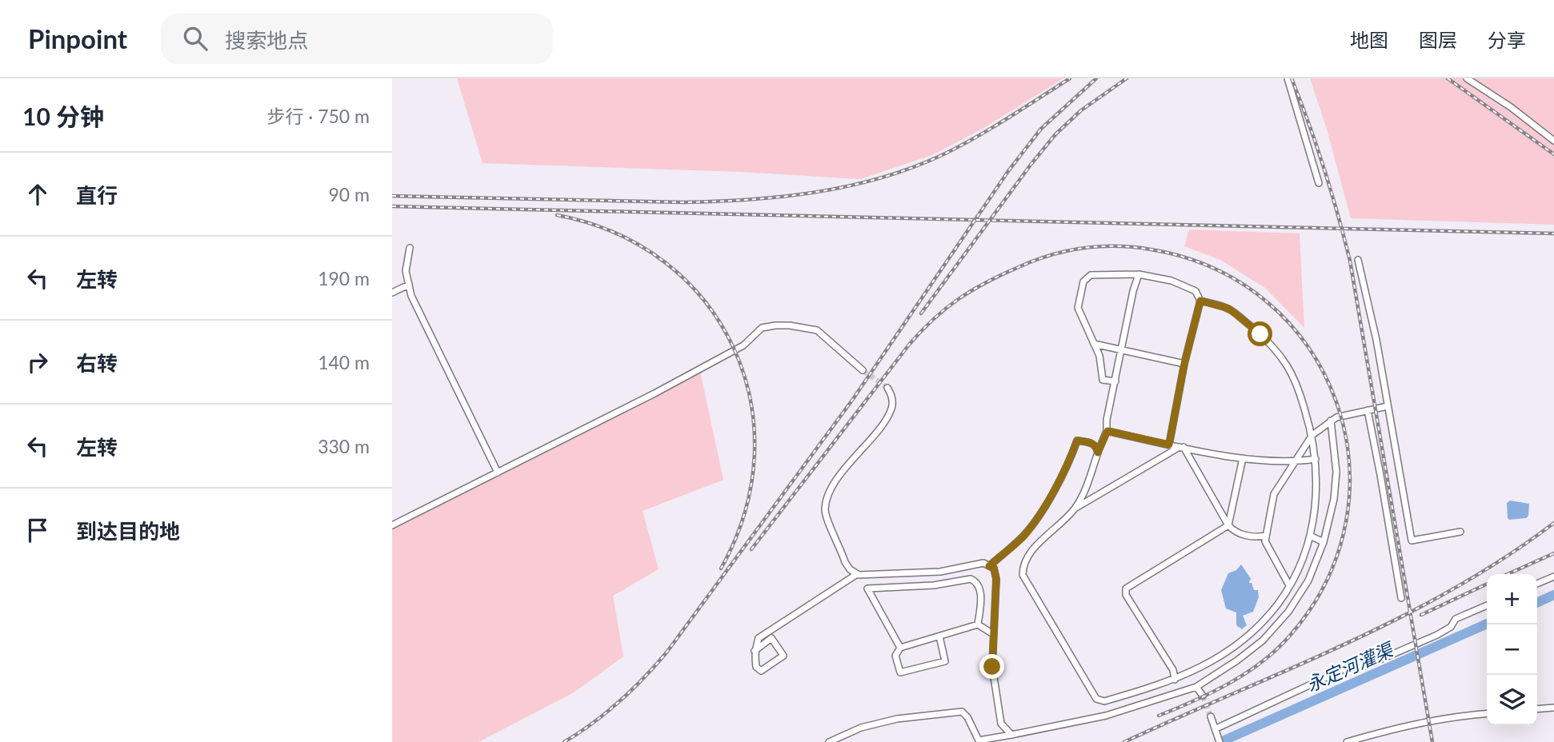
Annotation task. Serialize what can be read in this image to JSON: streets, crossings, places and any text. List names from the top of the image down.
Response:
{
  "water": ["永定河灌渠"],
  "page": {
    "header": "Pinpoint",
    "search": "搜索地点",
    "nav": ["地图", "图层", "分享"],
    "heading": ["10 分钟", "步行 · 750 m"],
    "list": [
      ["直行", "90 m"],
      ["左转", "190 m"],
      ["右转", "140 m"],
      ["左转", "330 m"],
      "到达目的地"
    ],
    "map_buttons": ["+", "−"]
  }
}
